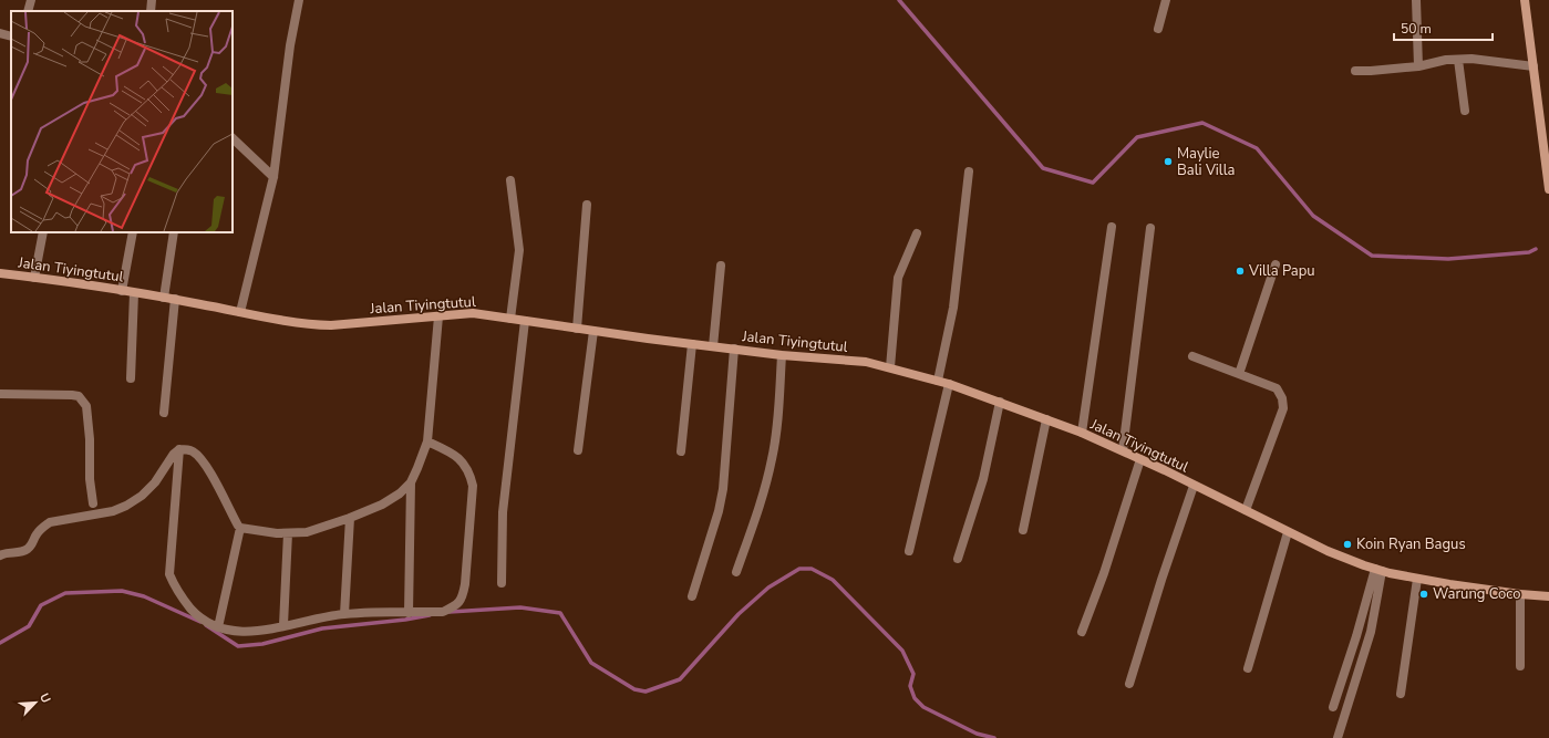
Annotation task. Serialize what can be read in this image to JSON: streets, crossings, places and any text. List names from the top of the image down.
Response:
{
  "streets": {
    "street": ["Jalan Tiyingtutul"]
  },
  "places": [
    "Maylie Bali Villa",
    "Villa Papu",
    "Koin Ryan Bagus",
    "Warung Coco"
  ],
  "scale_bar": "50 m",
  "north": "top right"
}
